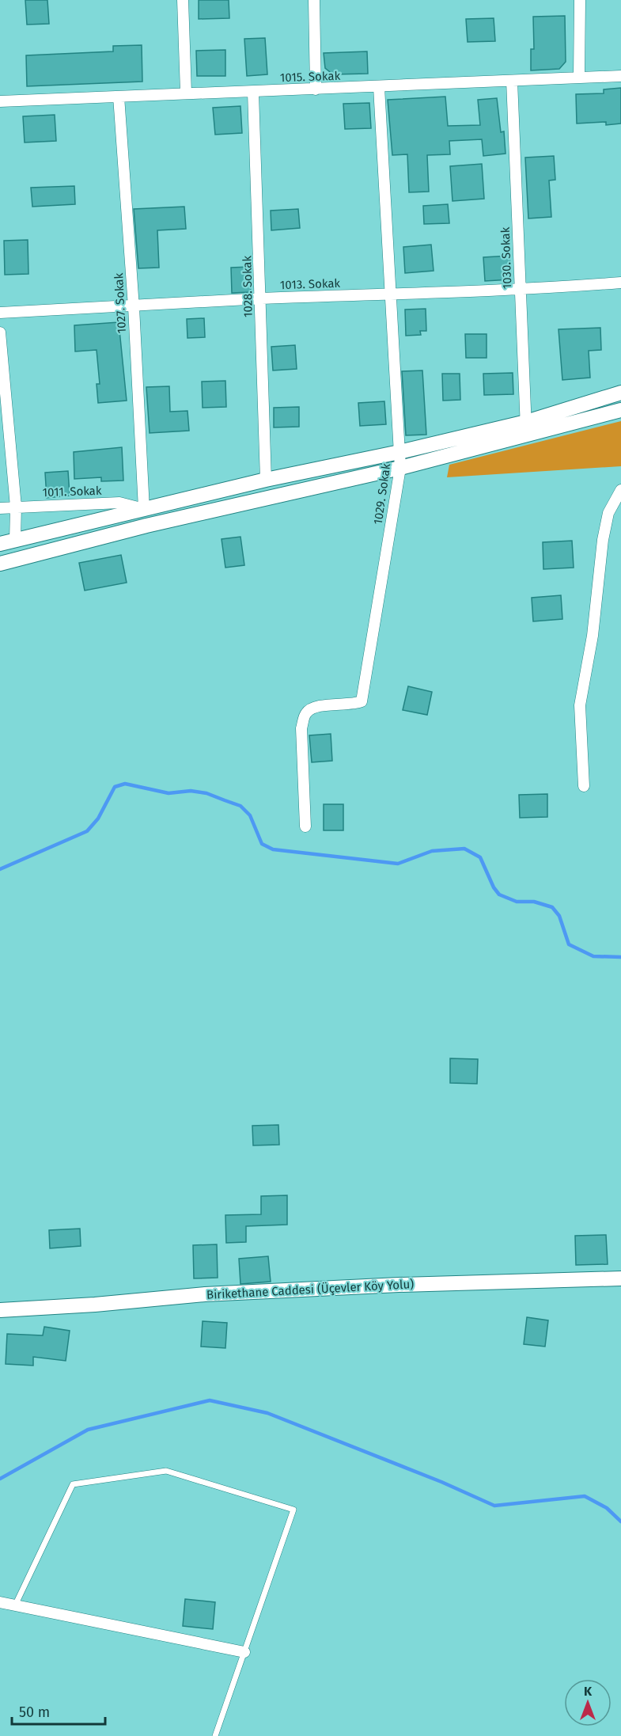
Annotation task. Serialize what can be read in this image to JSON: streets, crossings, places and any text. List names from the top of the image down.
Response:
{
  "streets": {
    "street": [
      "1015. Sokak",
      "1030. Sokak",
      "1013. Sokak",
      "1028. Sokak",
      "1027. Sokak",
      "1011. Sokak",
      "1029. Sokak",
      "Birikethane Caddesi (Üçevler Köy Yolu)"
    ]
  },
  "crossings": [
    ["1015. Sokak", "1030. Sokak"],
    ["1015. Sokak", "1028. Sokak"],
    ["1015. Sokak", "1027. Sokak"],
    ["1015. Sokak", "1029. Sokak"],
    ["1030. Sokak", "1013. Sokak"],
    ["1013. Sokak", "1028. Sokak"],
    ["1013. Sokak", "1027. Sokak"],
    ["1013. Sokak", "1029. Sokak"],
    ["1027. Sokak", "1011. Sokak"]
  ],
  "scale_bar": "50 m",
  "north": "top"
}
